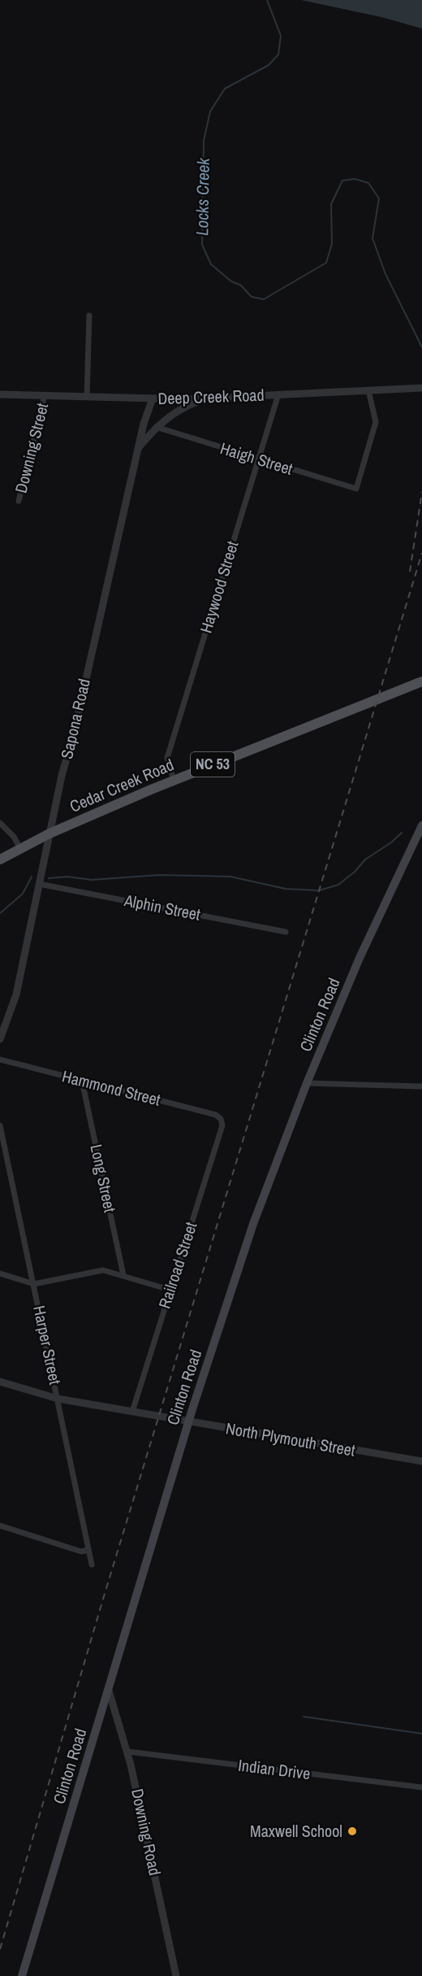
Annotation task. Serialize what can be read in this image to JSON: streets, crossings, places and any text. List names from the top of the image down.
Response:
{
  "streets": {
    "main road": ["NC 53", "Cedar Creek Road", "Clinton Road"],
    "street": [
      "Deep Creek Road",
      "Downing Street",
      "Haigh Street",
      "Haywood Street",
      "Sapona Road",
      "Alphin Street",
      "Hammond Street",
      "Long Street",
      "Railroad Street",
      "Harper Street",
      "North Plymouth Street",
      "Indian Drive",
      "Downing Road"
    ]
  },
  "crossings": [
    ["Deep Creek Road", "Downing Street"],
    ["Deep Creek Road", "Haigh Street"],
    ["Deep Creek Road", "Haywood Street"],
    ["Deep Creek Road", "Sapona Road"],
    ["Haigh Street", "Haywood Street"],
    ["Haywood Street", "Cedar Creek Road"],
    ["Sapona Road", "Cedar Creek Road"],
    ["Sapona Road", "Alphin Street"],
    ["Clinton Road", "North Plymouth Street"],
    ["Clinton Road", "Downing Road"],
    ["Hammond Street", "Long Street"],
    ["Hammond Street", "Railroad Street"],
    ["Railroad Street", "North Plymouth Street"],
    ["Harper Street", "North Plymouth Street"],
    ["Indian Drive", "Downing Road"]
  ],
  "water": ["Locks Creek"],
  "places": ["Maxwell School"]
}
